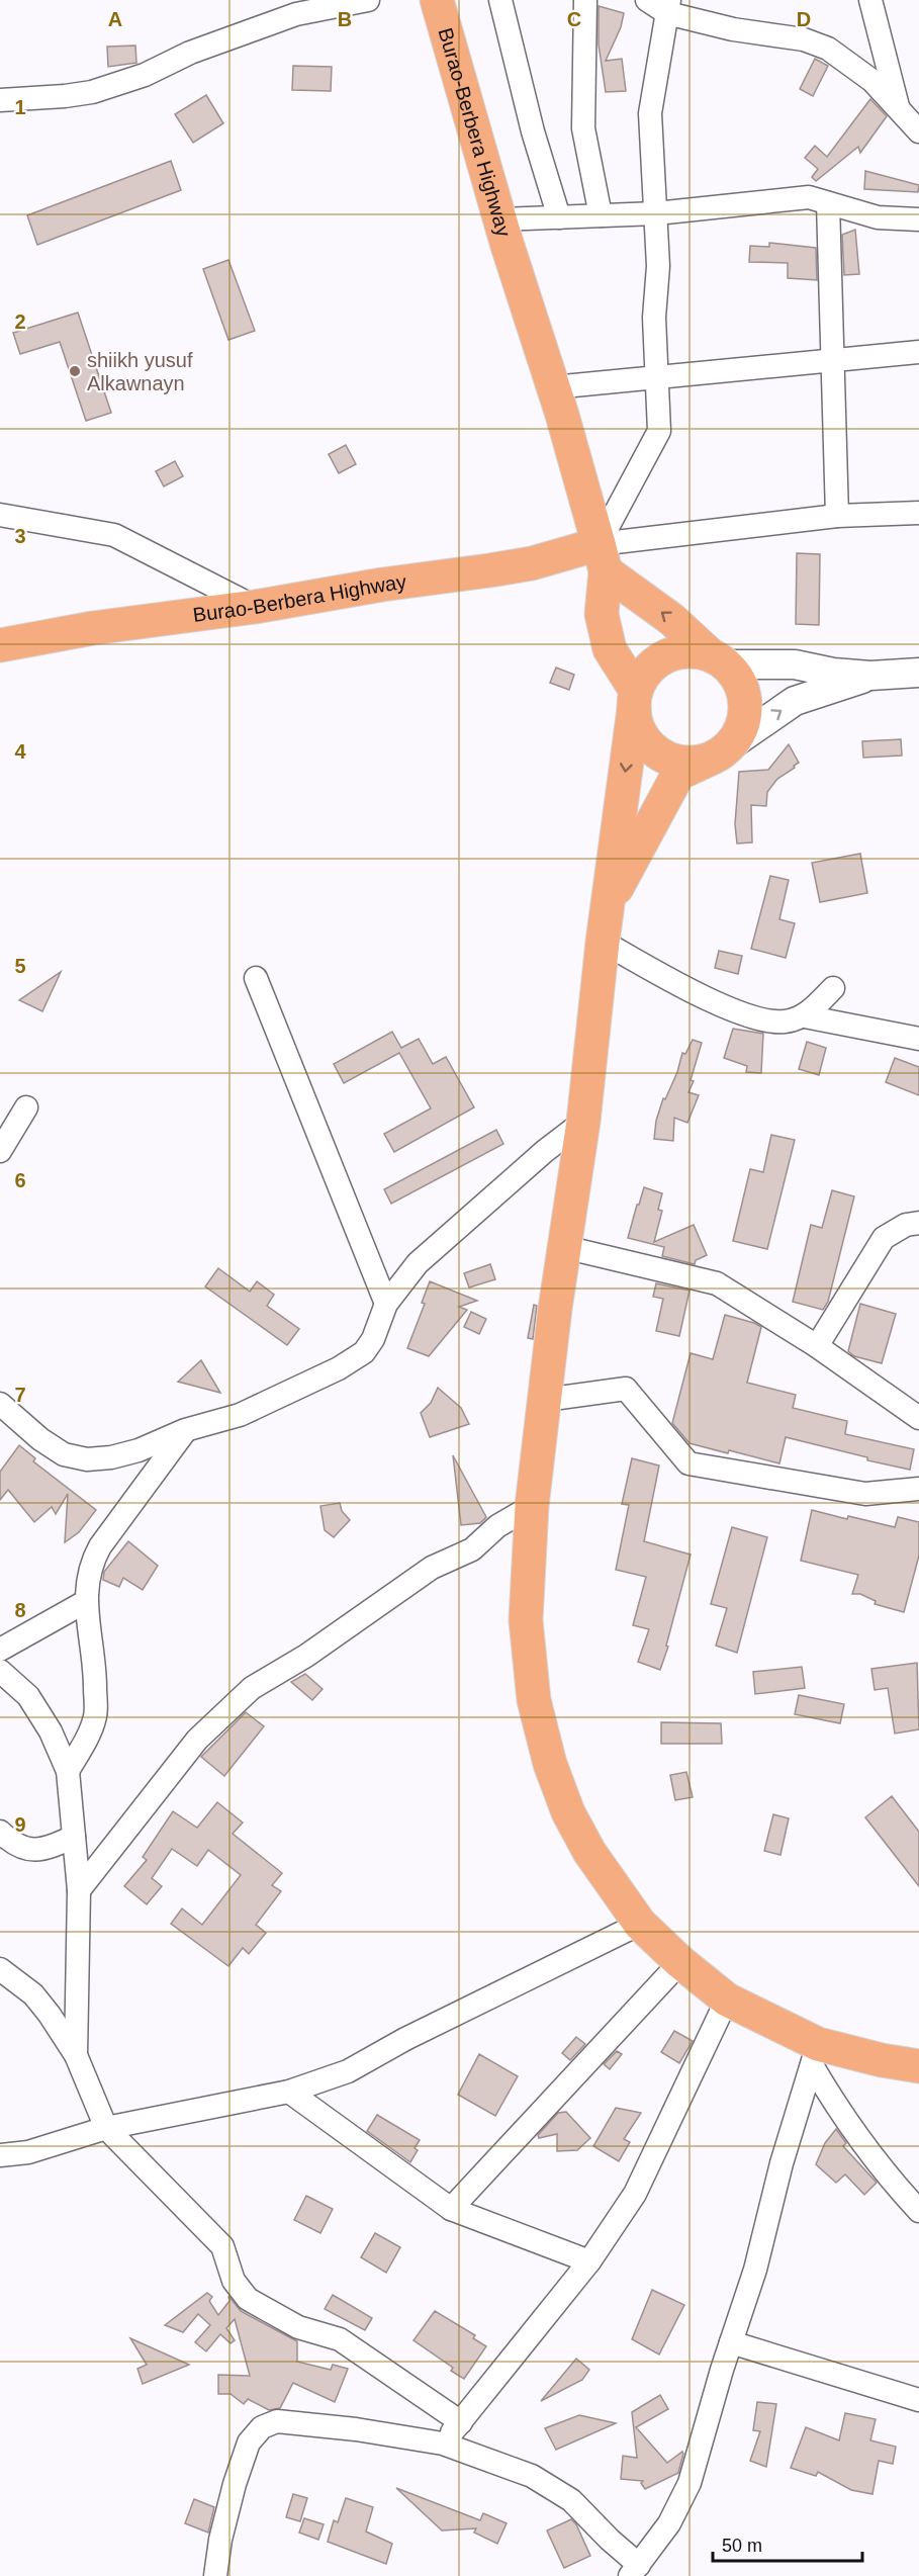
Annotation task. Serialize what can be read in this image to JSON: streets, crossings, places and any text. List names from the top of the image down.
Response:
{
  "streets": {
    "highway": ["Burao-Berbera Highway"]
  },
  "places": ["shiikh yusuf Alkawnayn"],
  "scale_bar": "50 m",
  "grid": {
    "columns": [
      "A",
      "B",
      "C",
      "D"
    ],
    "rows": [
      "1",
      "2",
      "3",
      "4",
      "5",
      "6",
      "7",
      "8",
      "9"
    ]
  }
}
